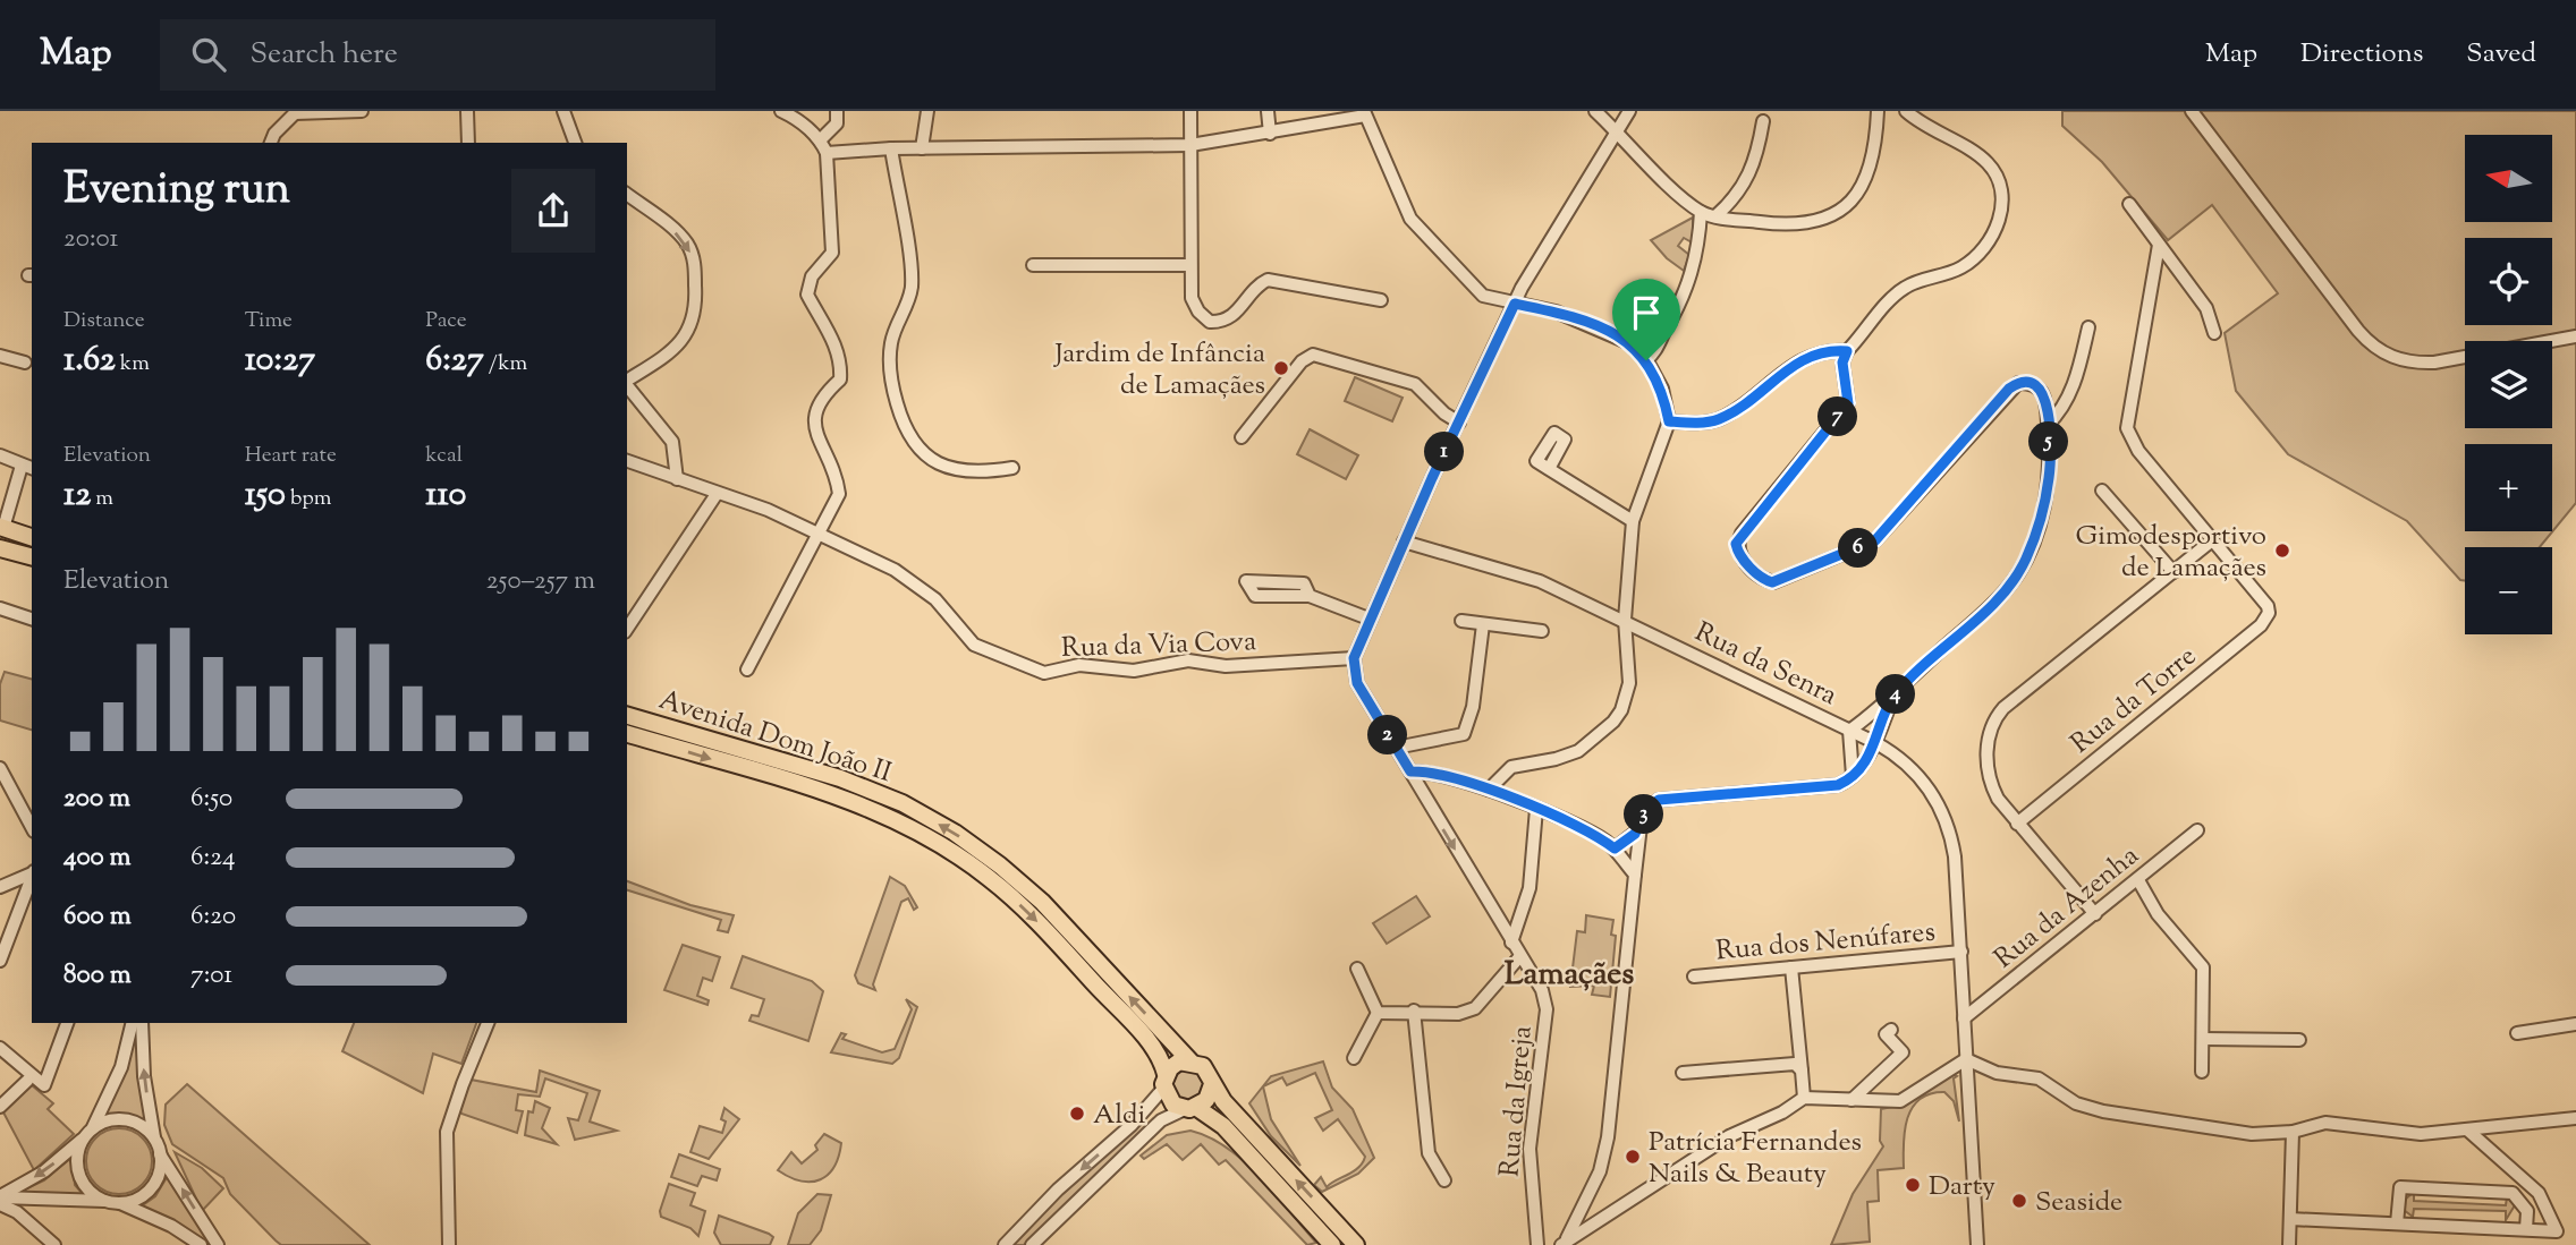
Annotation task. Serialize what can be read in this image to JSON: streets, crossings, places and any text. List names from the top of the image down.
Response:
{
  "streets": {
    "main road": ["Avenida Dom João II"],
    "street": [
      "Rua da Via Cova",
      "Rua da Senra",
      "Rua da Torre",
      "Rua da Azenha",
      "Rua dos Nenúfares",
      "Rua da Igreja"
    ]
  },
  "crossings": [
    ["Rua da Via Cova", "Rua da Senra"],
    ["Rua da Senra", "Rua da Azenha"],
    ["Rua da Senra", "Rua dos Nenúfares"]
  ],
  "districts": ["Lamaçães"],
  "places": [
    "Jardim de Infância de Lamaçães",
    "Gimodesportivo de Lamaçães",
    "Aldi",
    "Patrícia Fernandes Nails & Beauty",
    "Darty",
    "Seaside"
  ],
  "north": "left",
  "page": {
    "header": "Map",
    "search": "Search here",
    "nav": ["Map", "Directions", "Saved"],
    "map_buttons": ["+", "−"],
    "heading": ["Evening run", "20:01"],
    "stats": [
      ["Distance", "1.62 km"],
      ["Time", "10:27"],
      ["Pace", "6:27 /km"],
      ["Elevation", "12 m"],
      ["Heart rate", "150 bpm"],
      ["kcal", "110"]
    ],
    "pins": [
      "7",
      "5",
      "1",
      "6",
      "4",
      "2",
      "3"
    ],
    "chart": ["Elevation", "250–257 m"],
    "list": [
      {
        "name": "200 m",
        "note": "6:50"
      },
      {
        "name": "400 m",
        "note": "6:24"
      },
      {
        "name": "600 m",
        "note": "6:20"
      },
      {
        "name": "800 m",
        "note": "7:01"
      }
    ]
  }
}
